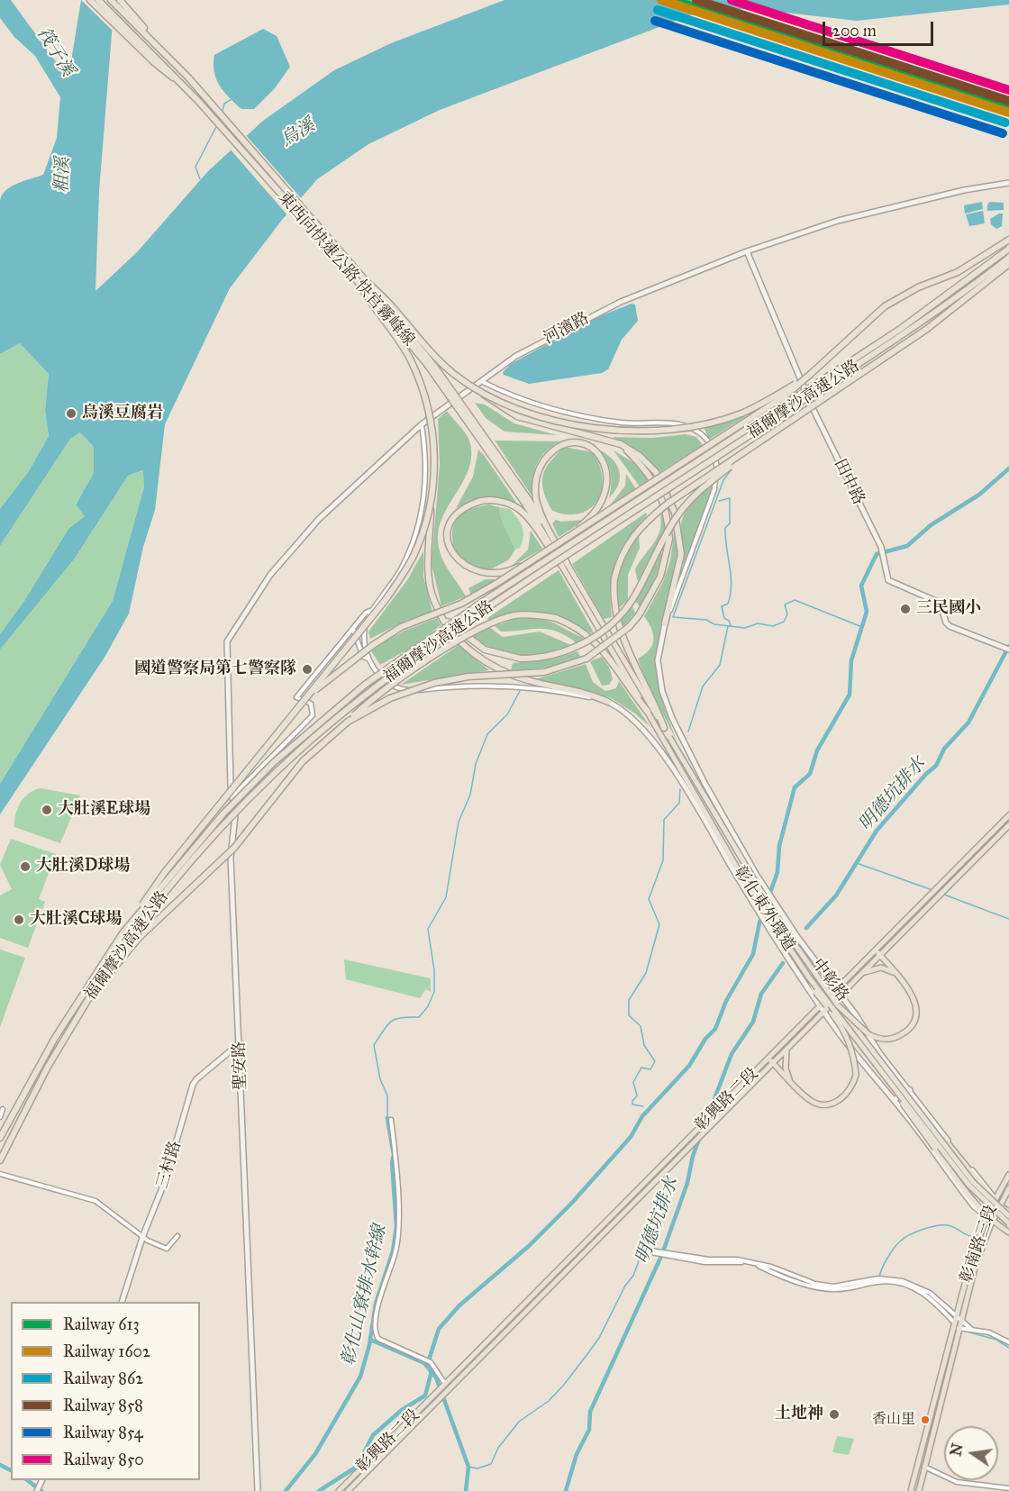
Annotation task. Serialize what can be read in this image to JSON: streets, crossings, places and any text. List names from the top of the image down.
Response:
{
  "streets": {
    "highway": ["東西向快速公路 快官霧峰線", "福爾摩沙高速公路"],
    "main road": ["彰化東外環道", "彰興路二段", "彰南路三段"],
    "street": [
      "河濱路",
      "田中路",
      "中彰路",
      "聖安路",
      "三村路"
    ]
  },
  "crossings": [
    ["東西向快速公路 快官霧峰線", "彰化東外環道"],
    ["河濱路", "田中路"],
    ["河濱路", "聖安路"],
    ["中彰路", "彰興路二段"],
    ["中彰路", "彰南路三段"],
    ["聖安路", "三村路"]
  ],
  "water": [
    "筏子溪",
    "烏溪",
    "粗溪",
    "明德坑排水",
    "彰化山寮排水幹線"
  ],
  "places": [
    "烏溪豆腐岩",
    "三民國小",
    "國道警察局第七警察隊",
    "大肚溪E球場",
    "大肚溪D球場",
    "大肚溪C球場",
    "土地神",
    "香山里"
  ],
  "lines": [
    "rail line 613",
    "rail line 1602",
    "rail line 858",
    "rail line 850",
    "rail line 862",
    "rail line 854"
  ],
  "legend": [
    "Railway 613",
    "Railway 1602",
    "Railway 862",
    "Railway 858",
    "Railway 854",
    "Railway 850"
  ],
  "scale_bar": "200 m",
  "north": "left"
}
